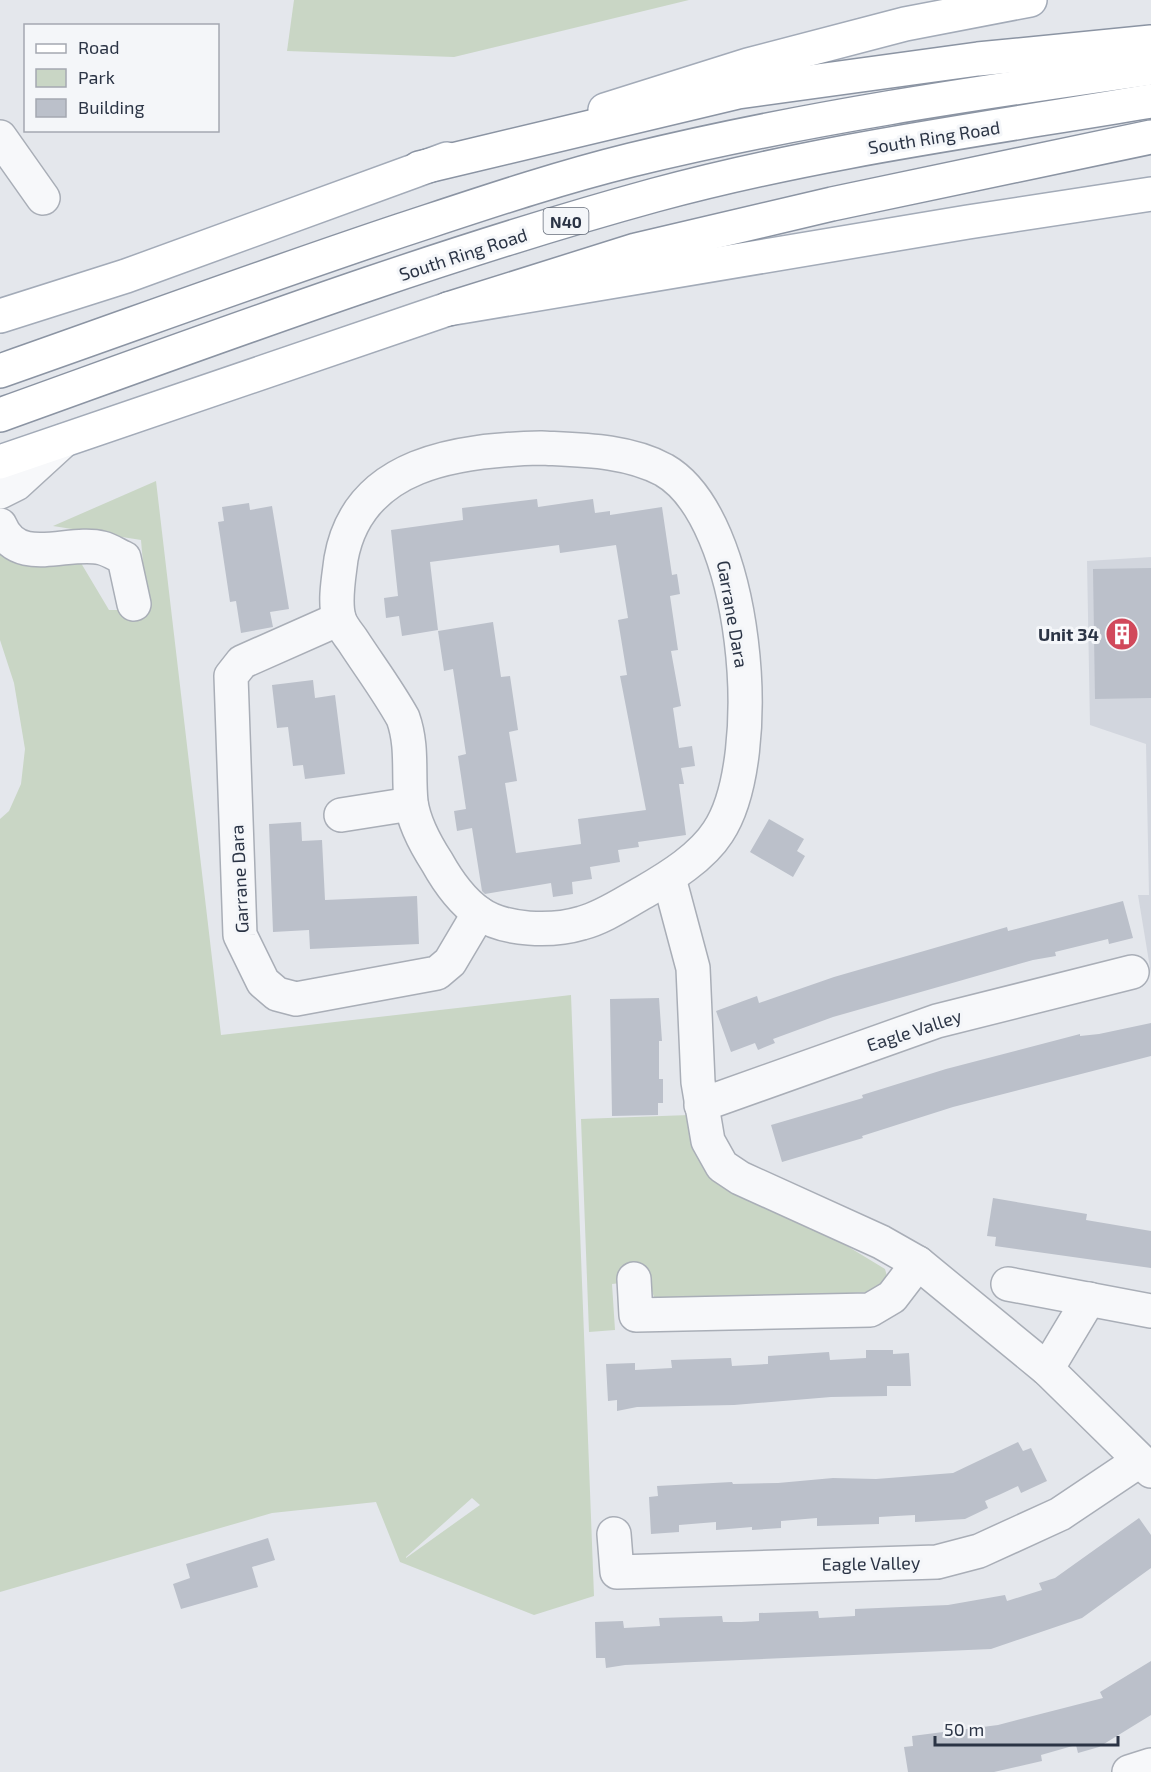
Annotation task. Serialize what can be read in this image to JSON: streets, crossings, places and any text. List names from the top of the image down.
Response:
{
  "streets": {
    "main road": ["South Ring Road", "N40"],
    "street": ["Garrane Dara", "Eagle Valley"]
  },
  "crossings": [
    ["Garrane Dara", "Eagle Valley"]
  ],
  "places": {
    "building": ["Unit 34"]
  },
  "legend": ["Road", "Park", "Building"],
  "scale_bar": "50 m"
}
